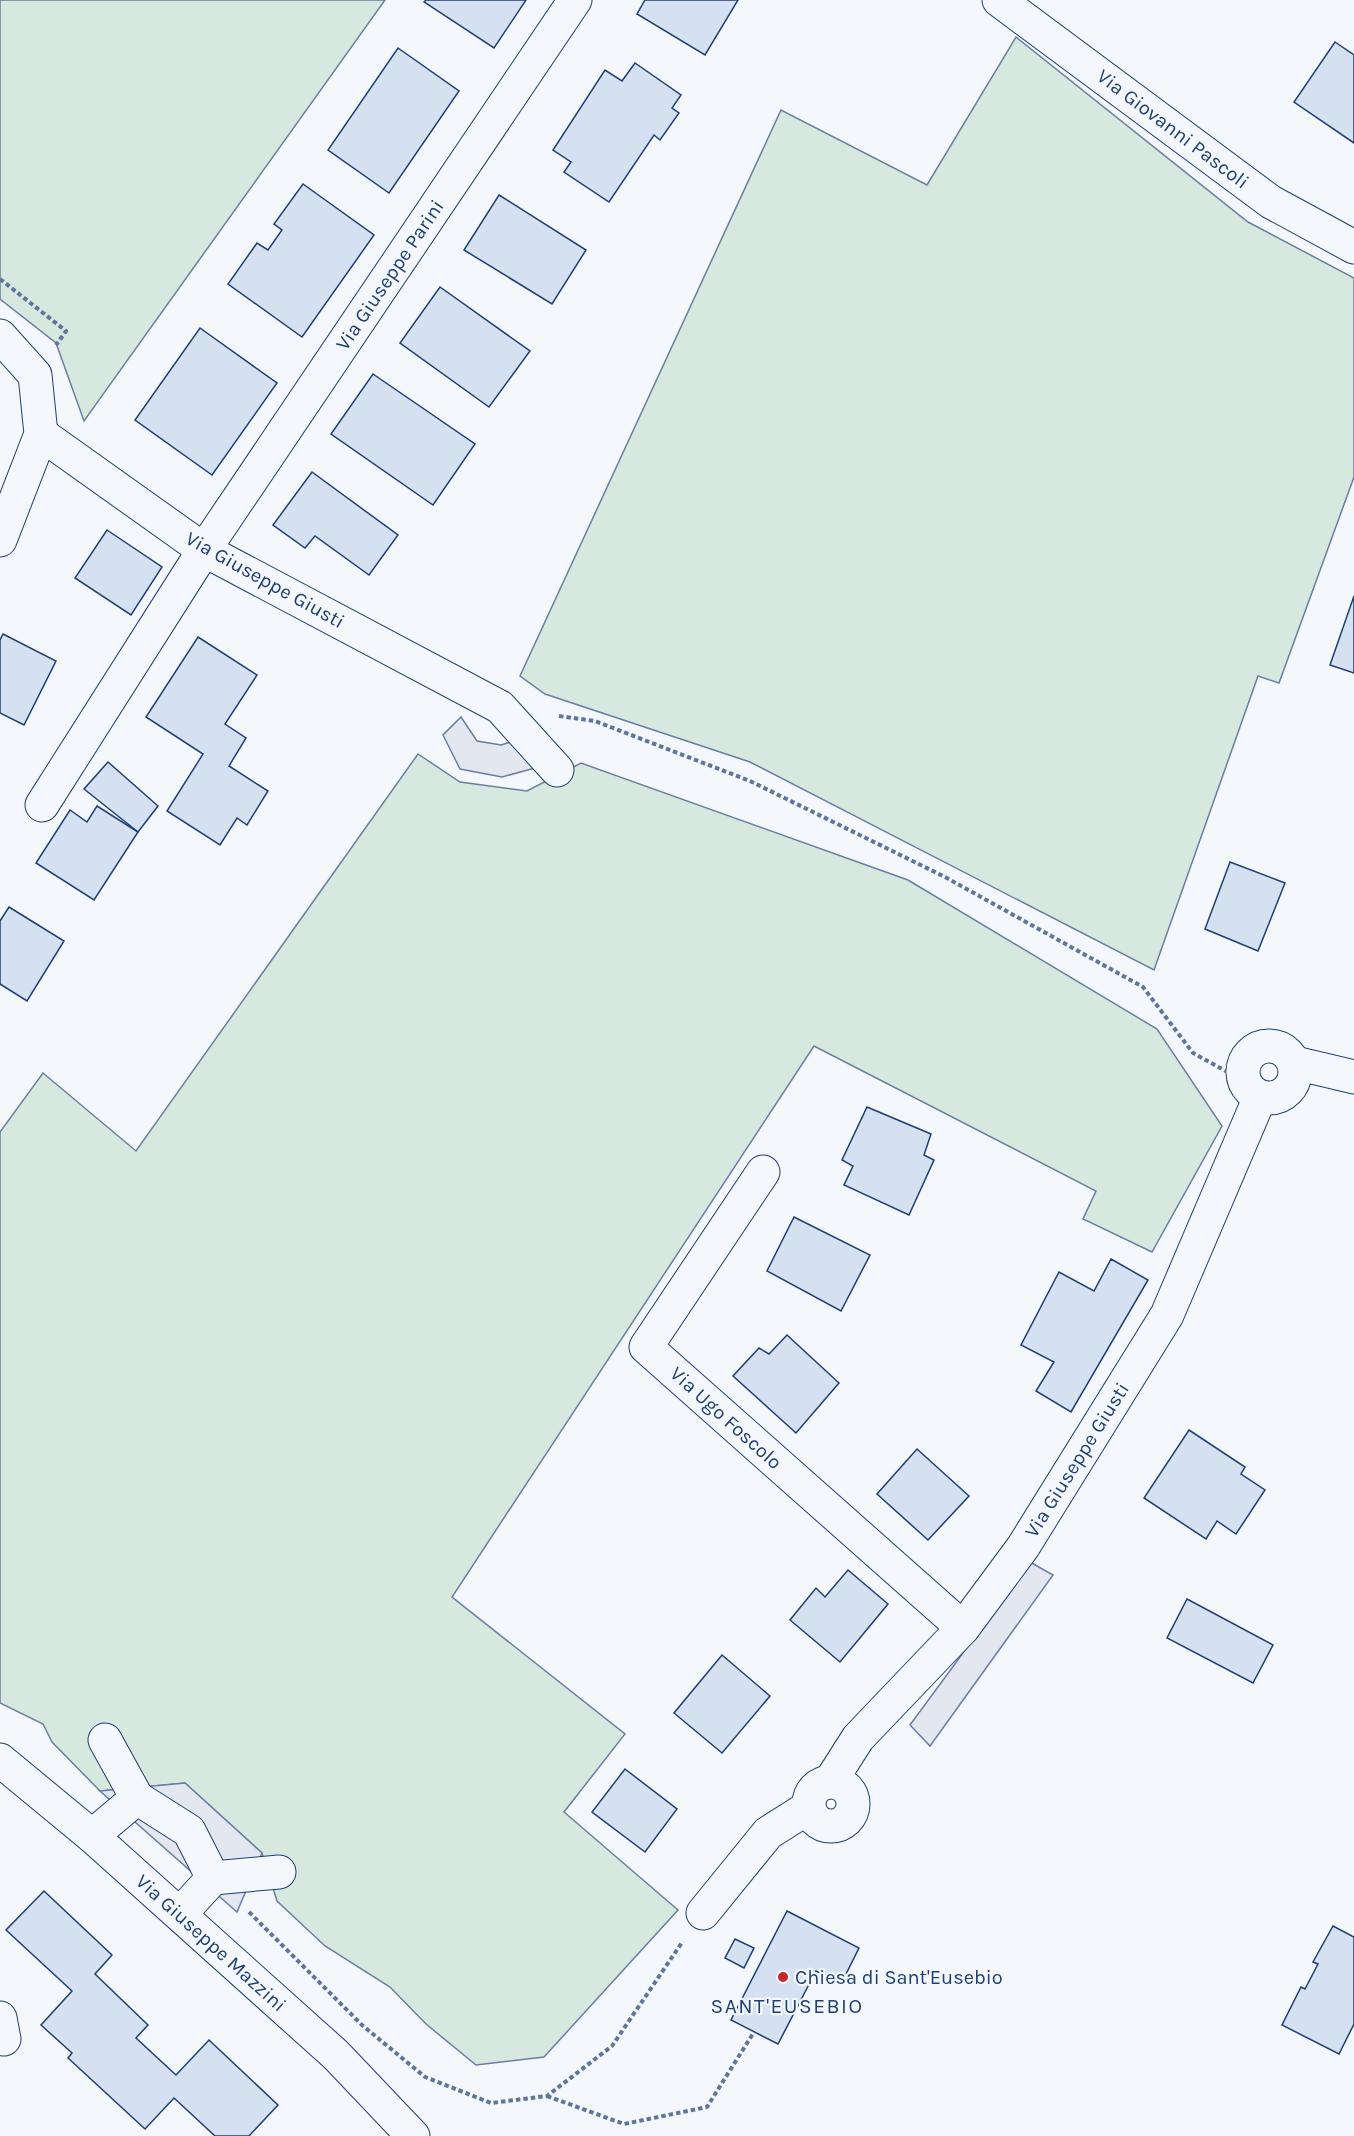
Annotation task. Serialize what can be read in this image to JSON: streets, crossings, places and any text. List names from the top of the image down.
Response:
{
  "streets": {
    "street": [
      "Via Giovanni Pascoli",
      "Via Giuseppe Parini",
      "Via Giuseppe Giusti",
      "Via Ugo Foscolo",
      "Via Giuseppe Mazzini"
    ]
  },
  "crossings": [
    ["Via Giuseppe Parini", "Via Giuseppe Giusti"],
    ["Via Giuseppe Giusti", "Via Ugo Foscolo"]
  ],
  "districts": ["SANT'EUSEBIO"],
  "places": ["Chiesa di Sant'Eusebio"]
}
